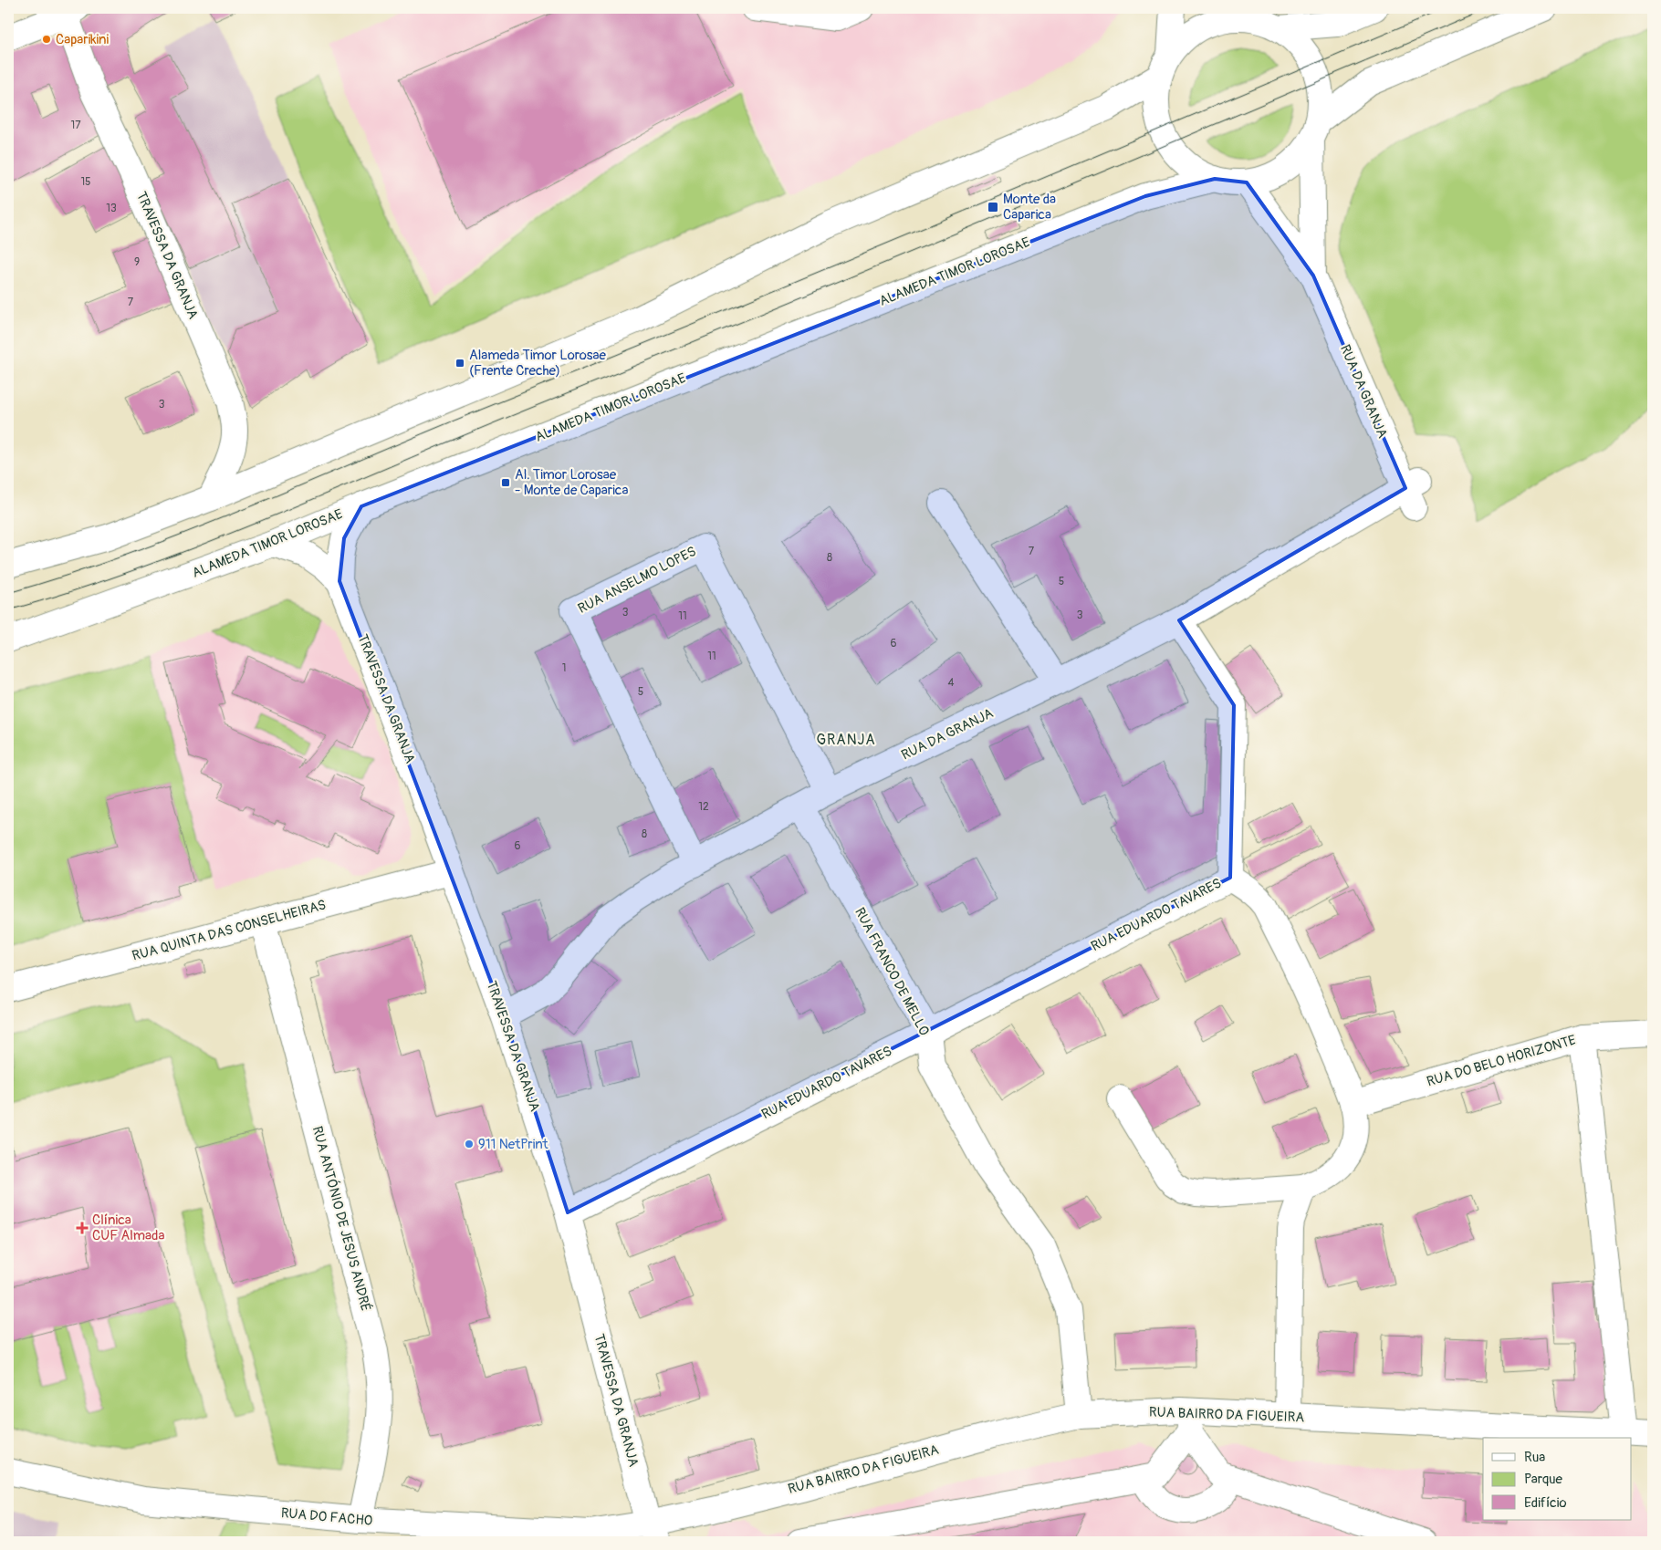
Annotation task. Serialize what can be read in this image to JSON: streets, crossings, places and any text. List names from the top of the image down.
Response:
{
  "streets": {
    "street": [
      "TRAVESSA DA GRANJA",
      "ALAMEDA TIMOR LOROSAE",
      "RUA DA GRANJA",
      "RUA ANSELMO LOPES",
      "RUA EDUARDO TAVARES",
      "RUA QUINTA DAS CONSELHEIRAS",
      "RUA FRANCO DE MELLO",
      "RUA DO BELO HORIZONTE",
      "RUA ANTÓNIO DE JESUS ANDRÉ",
      "RUA BAIRRO DA FIGUEIRA",
      "RUA DO FACHO"
    ]
  },
  "crossings": [
    ["TRAVESSA DA GRANJA", "ALAMEDA TIMOR LOROSAE"],
    ["TRAVESSA DA GRANJA", "RUA DA GRANJA"],
    ["TRAVESSA DA GRANJA", "RUA EDUARDO TAVARES"],
    ["TRAVESSA DA GRANJA", "RUA QUINTA DAS CONSELHEIRAS"],
    ["TRAVESSA DA GRANJA", "RUA BAIRRO DA FIGUEIRA"],
    ["TRAVESSA DA GRANJA", "RUA DO FACHO"],
    ["RUA DA GRANJA", "RUA ANSELMO LOPES"],
    ["RUA DA GRANJA", "RUA FRANCO DE MELLO"],
    ["RUA EDUARDO TAVARES", "RUA FRANCO DE MELLO"],
    ["RUA EDUARDO TAVARES", "RUA DO BELO HORIZONTE"],
    ["RUA QUINTA DAS CONSELHEIRAS", "RUA ANTÓNIO DE JESUS ANDRÉ"],
    ["RUA FRANCO DE MELLO", "RUA BAIRRO DA FIGUEIRA"],
    ["RUA ANTÓNIO DE JESUS ANDRÉ", "RUA DO FACHO"],
    ["RUA BAIRRO DA FIGUEIRA", "RUA DO FACHO"]
  ],
  "districts": ["GRANJA"],
  "places": {
    "other": ["Caparikini", "911 NetPrint"],
    "transit": ["Monte da Caparica", "Alameda Timor Lorosae (Frente Creche)", "Al. Timor Lorosae - Monte de Caparica"],
    "health": ["Clínica CUF Almada"]
  },
  "house_numbers": [
    "17",
    "15",
    "13",
    "9",
    "7",
    "3",
    "7",
    "8",
    "5",
    "3",
    "3",
    "11",
    "6",
    "11",
    "1",
    "4",
    "5",
    "12",
    "8",
    "6"
  ],
  "legend": ["Rua", "Parque", "Edifício"]
}
